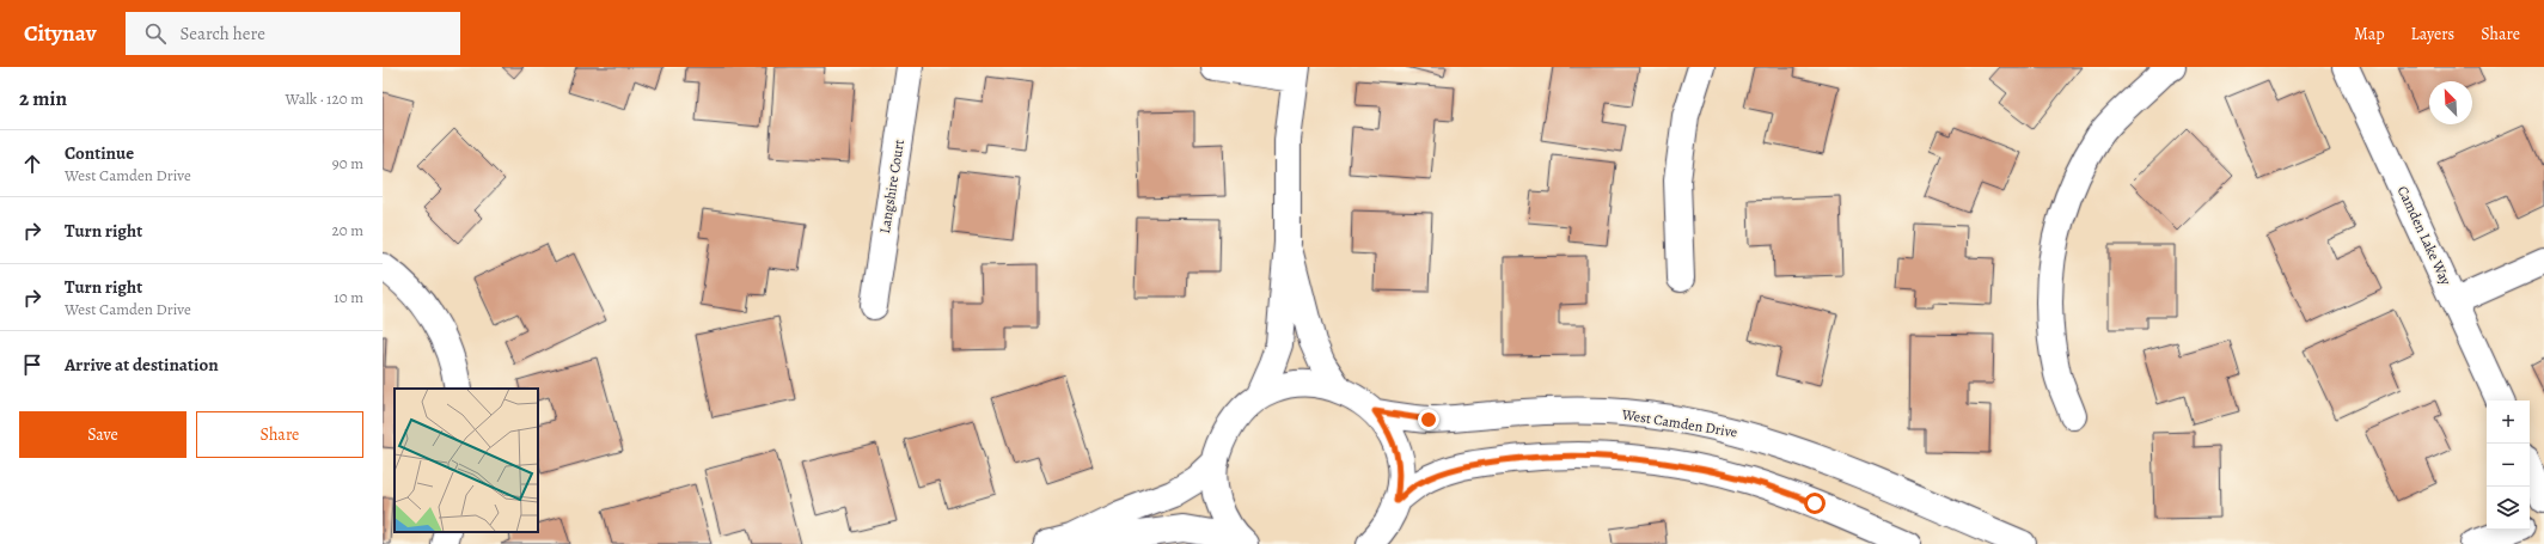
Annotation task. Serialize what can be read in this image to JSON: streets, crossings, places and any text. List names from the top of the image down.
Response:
{
  "streets": {
    "street": ["Langshire Court", "Camden Lake Way", "West Camden Drive"]
  },
  "north": "top left",
  "page": {
    "header": "Citynav",
    "search": "Search here",
    "nav": ["Map", "Layers", "Share"],
    "heading": ["2 min", "Walk · 120 m"],
    "list": [
      ["Continue", "West Camden Drive", "90 m"],
      ["Turn right", "20 m"],
      ["Turn right", "West Camden Drive", "10 m"],
      "Arrive at destination"
    ],
    "buttons": ["Save", "Share"],
    "map_buttons": ["+", "−"]
  }
}
